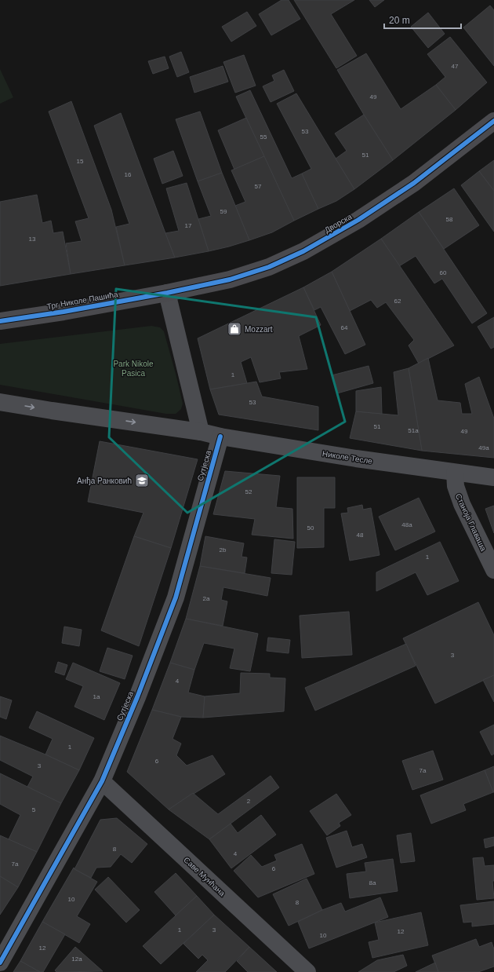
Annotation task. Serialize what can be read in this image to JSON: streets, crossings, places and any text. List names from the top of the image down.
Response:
{
  "streets": {
    "main road": ["Дворска", "Трг Николе Пашића"],
    "street": [
      "Николе Тесле",
      "Сутјеска",
      "Станоја Главаша",
      "Саве Мунћана"
    ]
  },
  "crossings": [
    ["Дворска", "Трг Николе Пашића"],
    ["Николе Тесле", "Сутјеска"],
    ["Николе Тесле", "Станоја Главаша"],
    ["Сутјеска", "Саве Мунћана"]
  ],
  "parks": ["Park Nikole Pasica"],
  "places": {
    "shop": ["Mozzart"],
    "school or university": ["Анђа Ранковић"]
  },
  "house_numbers": [
    "47",
    "49",
    "53",
    "55",
    "51",
    "15",
    "16",
    "57",
    "59",
    "58",
    "17",
    "13",
    "60",
    "62",
    "64",
    "1",
    "53",
    "51",
    "51a",
    "49",
    "49a",
    "52",
    "48a",
    "50",
    "48",
    "2b",
    "1",
    "2a",
    "3",
    "4",
    "1a",
    "1",
    "6",
    "3",
    "7a",
    "2",
    "5",
    "8",
    "4",
    "7a",
    "6",
    "8a",
    "10",
    "8",
    "1",
    "3",
    "12",
    "10",
    "12",
    "12a"
  ],
  "scale_bar": "20 m"
}
